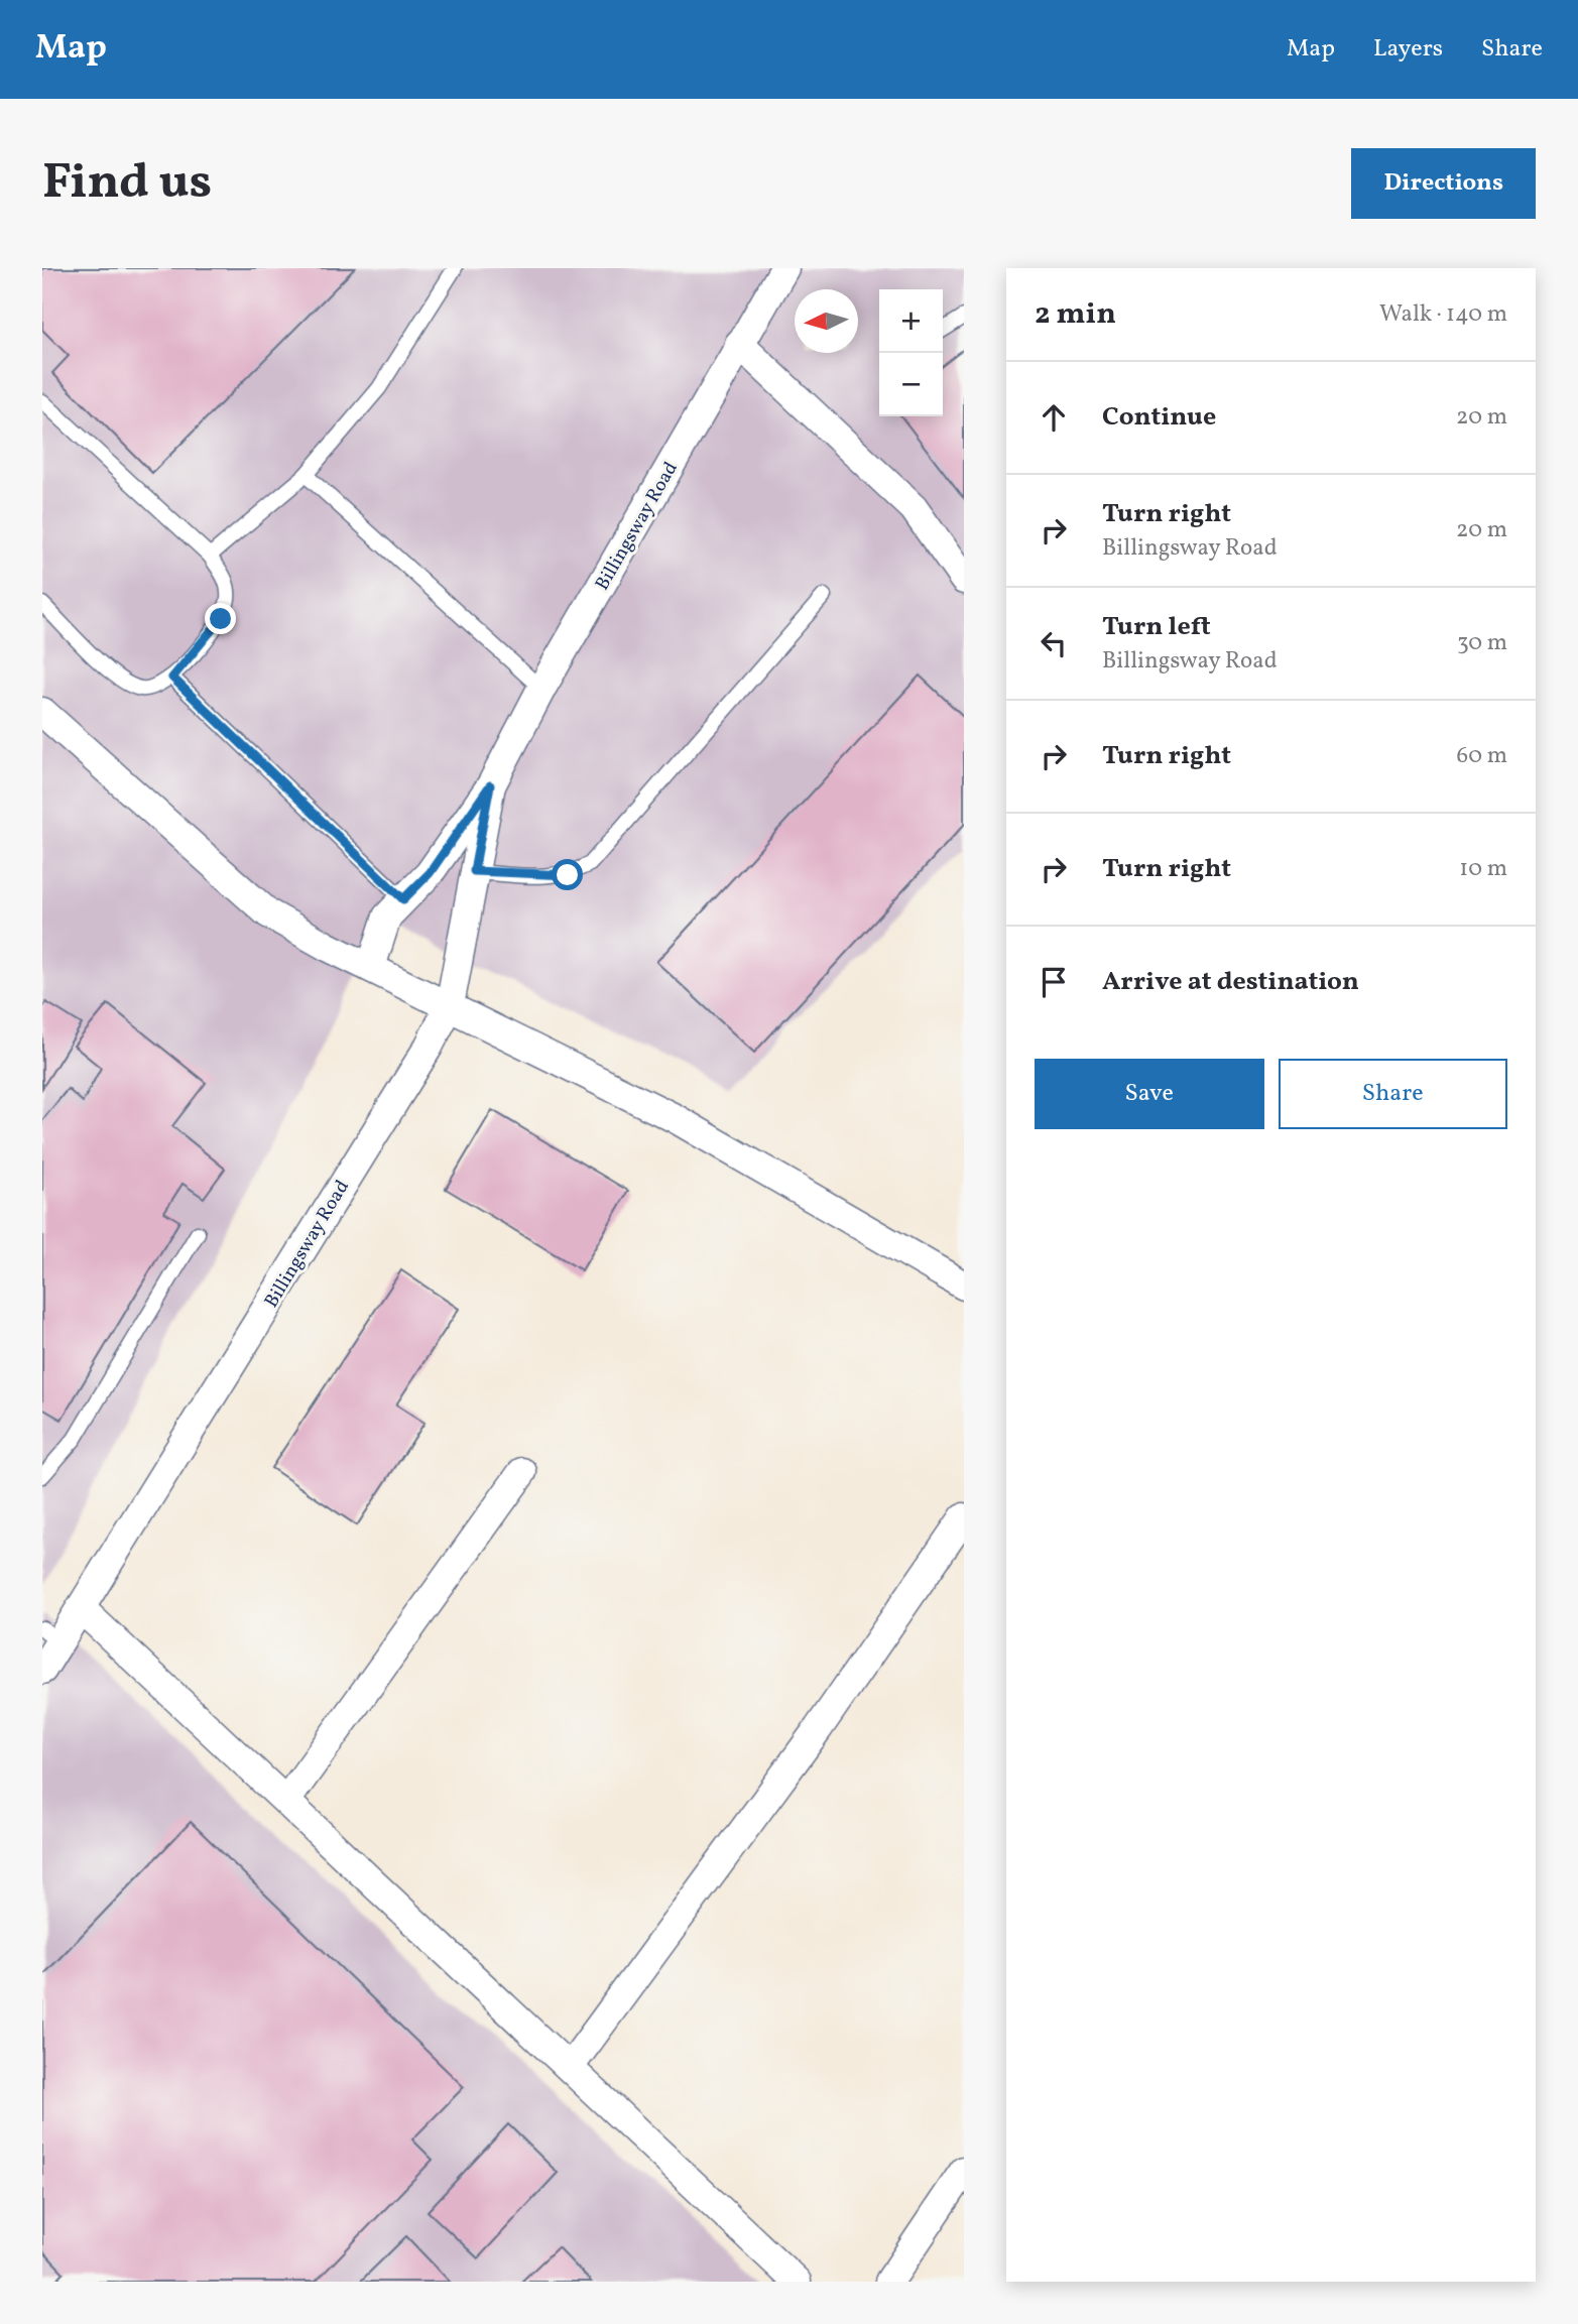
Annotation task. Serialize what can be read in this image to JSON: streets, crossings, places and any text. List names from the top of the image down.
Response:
{
  "streets": {
    "street": ["Billingsway Road"]
  },
  "north": "left",
  "page": {
    "header": "Map",
    "nav": ["Map", "Layers", "Share"],
    "buttons": [
      "Directions",
      ["Save", "Share"]
    ],
    "title": "Find us",
    "heading": ["2 min", "Walk · 140 m"],
    "map_buttons": ["+", "−"],
    "list": [
      ["Continue", "20 m"],
      ["Turn right", "Billingsway Road", "20 m"],
      ["Turn left", "Billingsway Road", "30 m"],
      ["Turn right", "60 m"],
      ["Turn right", "10 m"],
      "Arrive at destination"
    ]
  }
}
